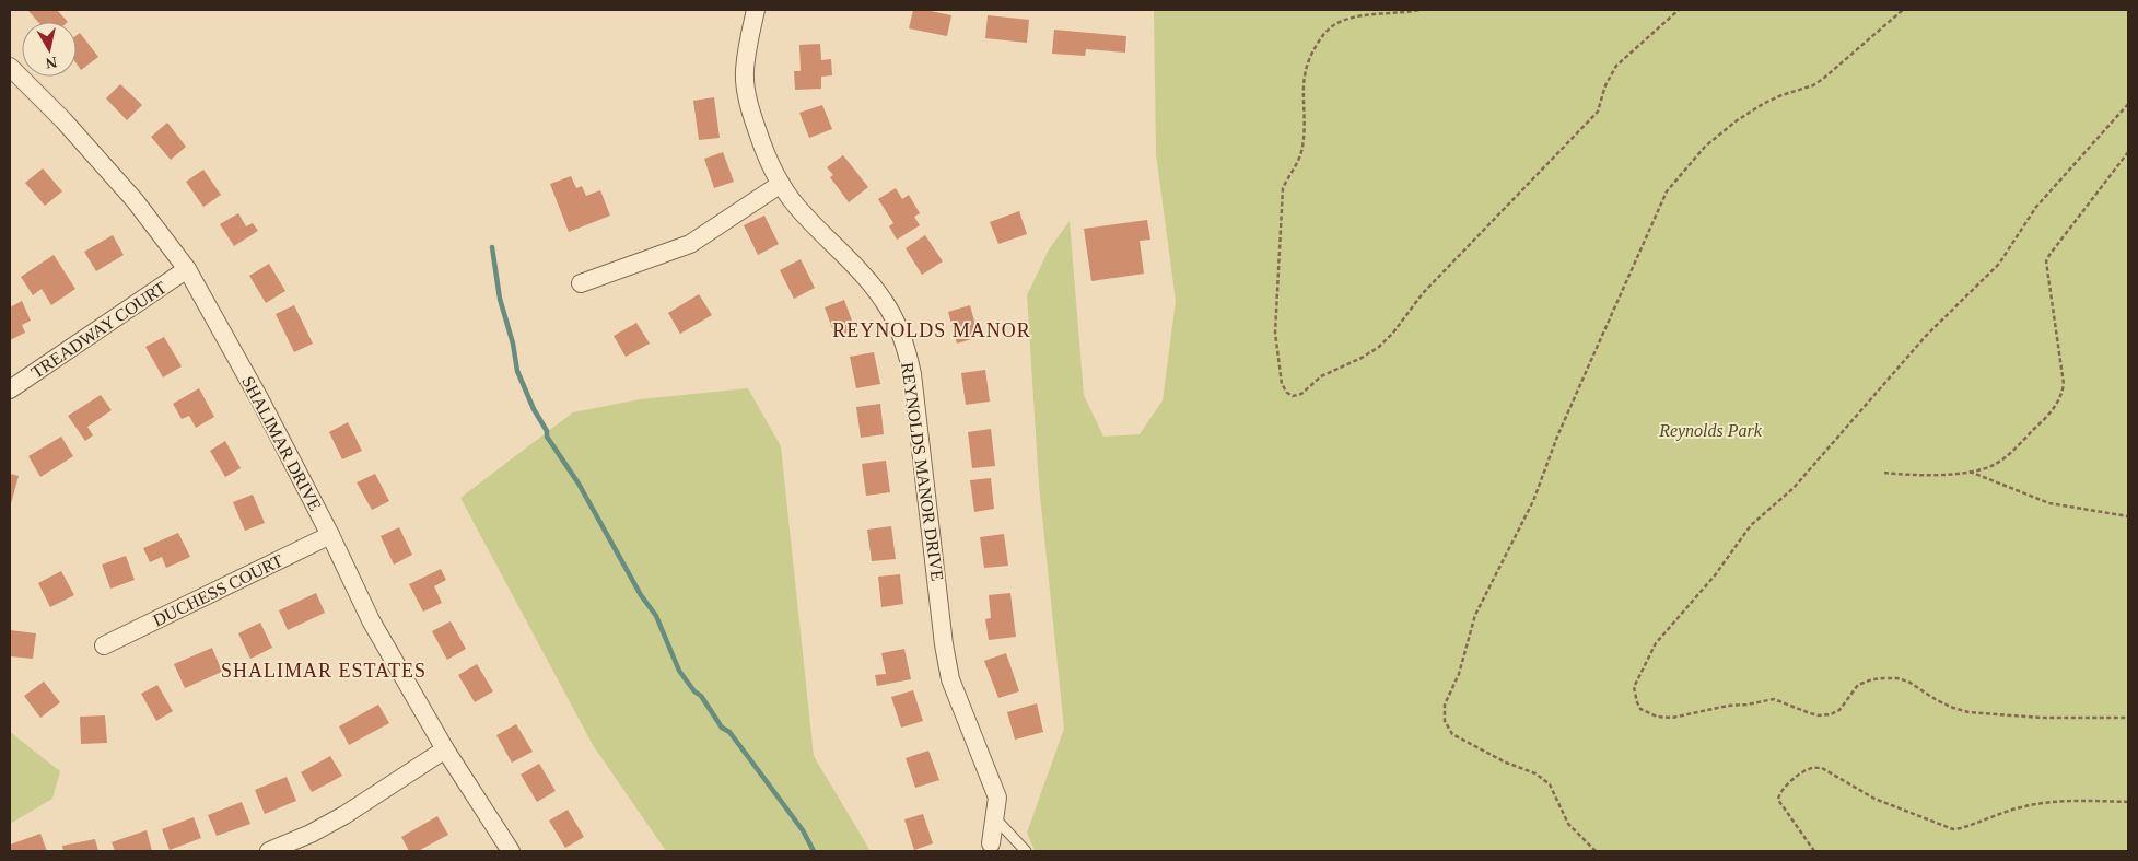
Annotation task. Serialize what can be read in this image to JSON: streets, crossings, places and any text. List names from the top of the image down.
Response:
{
  "streets": {
    "street": [
      "TREADWAY COURT",
      "SHALIMAR DRIVE",
      "REYNOLDS MANOR DRIVE",
      "DUCHESS COURT"
    ]
  },
  "crossings": [
    ["TREADWAY COURT", "SHALIMAR DRIVE"],
    ["SHALIMAR DRIVE", "DUCHESS COURT"]
  ],
  "districts": ["REYNOLDS MANOR", "SHALIMAR ESTATES"],
  "parks": ["Reynolds Park"],
  "north": "bottom"
}
